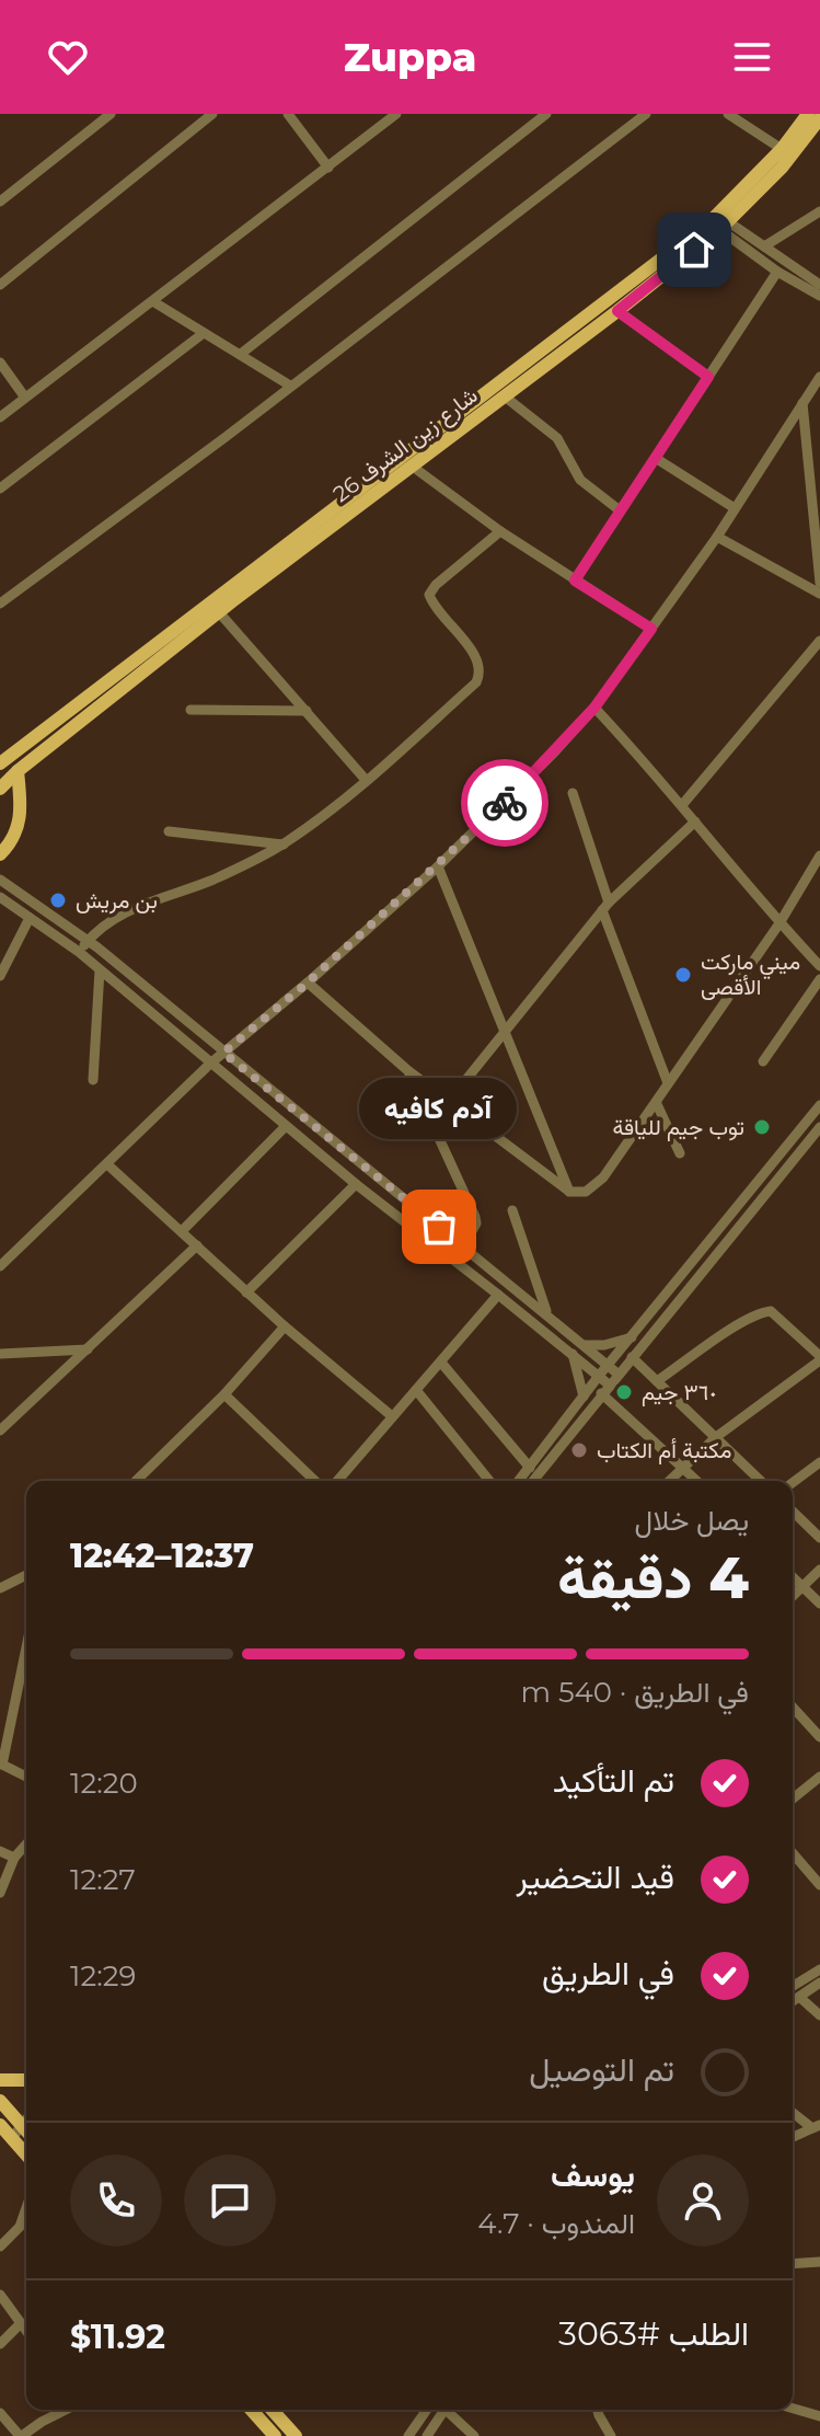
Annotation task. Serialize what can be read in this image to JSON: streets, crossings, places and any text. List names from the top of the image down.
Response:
{
  "streets": {
    "main road": ["شارع زين الشرف 26"]
  },
  "places": [
    "بن مريش",
    "ميني ماركت الأقصى",
    "توب جيم للياقة",
    "آدم كافيه",
    "٣٦٠ جيم",
    "مكتبة أم الكتاب"
  ],
  "page": {
    "header": "Zuppa",
    "bubble": "آدم كافيه",
    "heading": ["4 دقيقة", "يصل خلال", "12:37–12:42"],
    "panel": [
      "يوسف",
      "المندوب · 4.7",
      "الطلب #3063",
      "$11.92"
    ],
    "bar": "في الطريق · 540 m",
    "list": [
      ["تم التأكيد", "12:20"],
      ["قيد التحضير", "12:27"],
      ["في الطريق", "12:29"],
      "تم التوصيل"
    ]
  }
}
